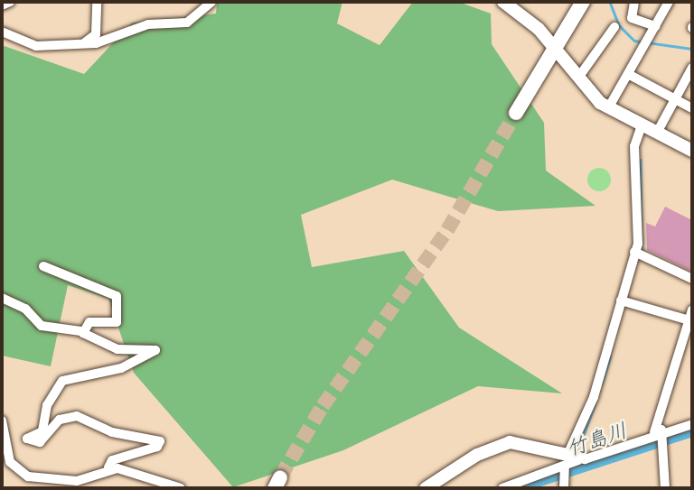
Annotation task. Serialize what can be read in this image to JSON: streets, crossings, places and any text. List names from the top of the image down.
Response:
{
  "water": ["竹島川"]
}
